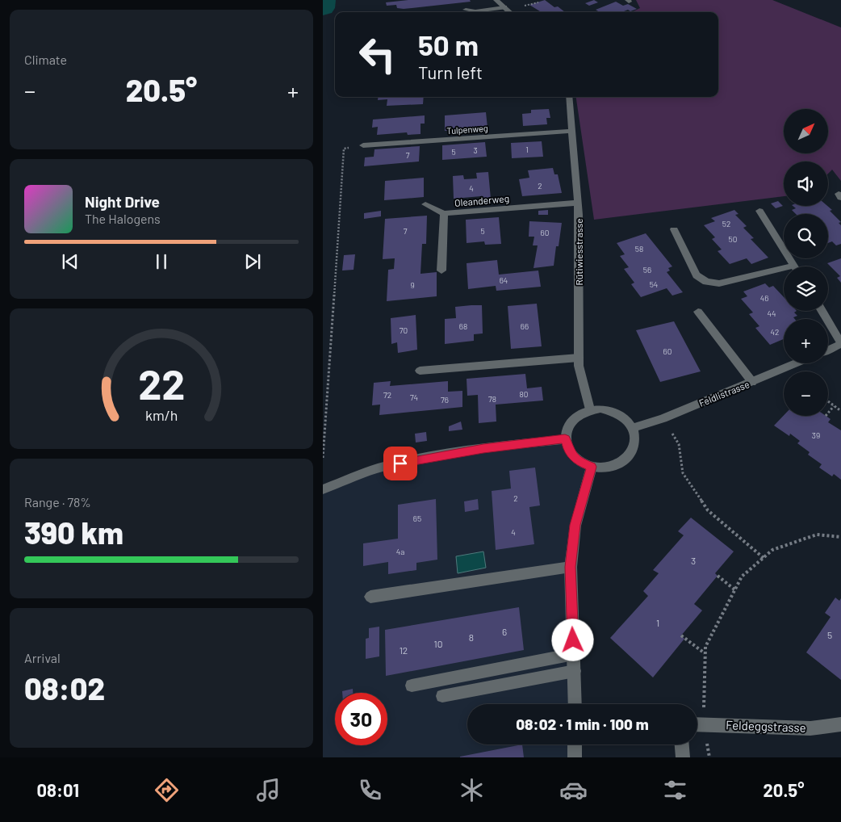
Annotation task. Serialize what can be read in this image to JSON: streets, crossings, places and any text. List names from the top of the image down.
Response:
{
  "streets": {
    "street": [
      "Tulpenweg",
      "Oleanderweg",
      "Rütiwiesstrasse",
      "Feldlistrasse",
      "Feldeggstrasse"
    ]
  },
  "crossings": [
    ["Tulpenweg", "Rütiwiesstrasse"],
    ["Oleanderweg", "Rütiwiesstrasse"],
    ["Rütiwiesstrasse", "Feldlistrasse"]
  ],
  "house_numbers": [
    "1",
    "3",
    "5",
    "7",
    "2",
    "4",
    "52",
    "7",
    "5",
    "60",
    "50",
    "58",
    "56",
    "64",
    "54",
    "9",
    "46",
    "44",
    "68",
    "66",
    "70",
    "42",
    "60",
    "80",
    "72",
    "74",
    "78",
    "76",
    "39",
    "2",
    "65",
    "4",
    "4a",
    "3",
    "1",
    "6",
    "5",
    "8",
    "10",
    "12"
  ],
  "north": "top right",
  "page": {
    "tile": [
      "Climate",
      ["Range · 78%", "390 km"],
      ["Arrival", "08:02"]
    ],
    "turn": ["50 m", "Turn left"],
    "heat": ["−", "20.5°", "+"],
    "map_buttons": ["+", "−"],
    "song": ["Night Drive", "The Halogens"],
    "limit": "30",
    "trip": "08:02 · 1 min · 100 m",
    "tabs": ["08:01", "20.5°"],
    "gauge": ["22", "km/h"]
  }
}
